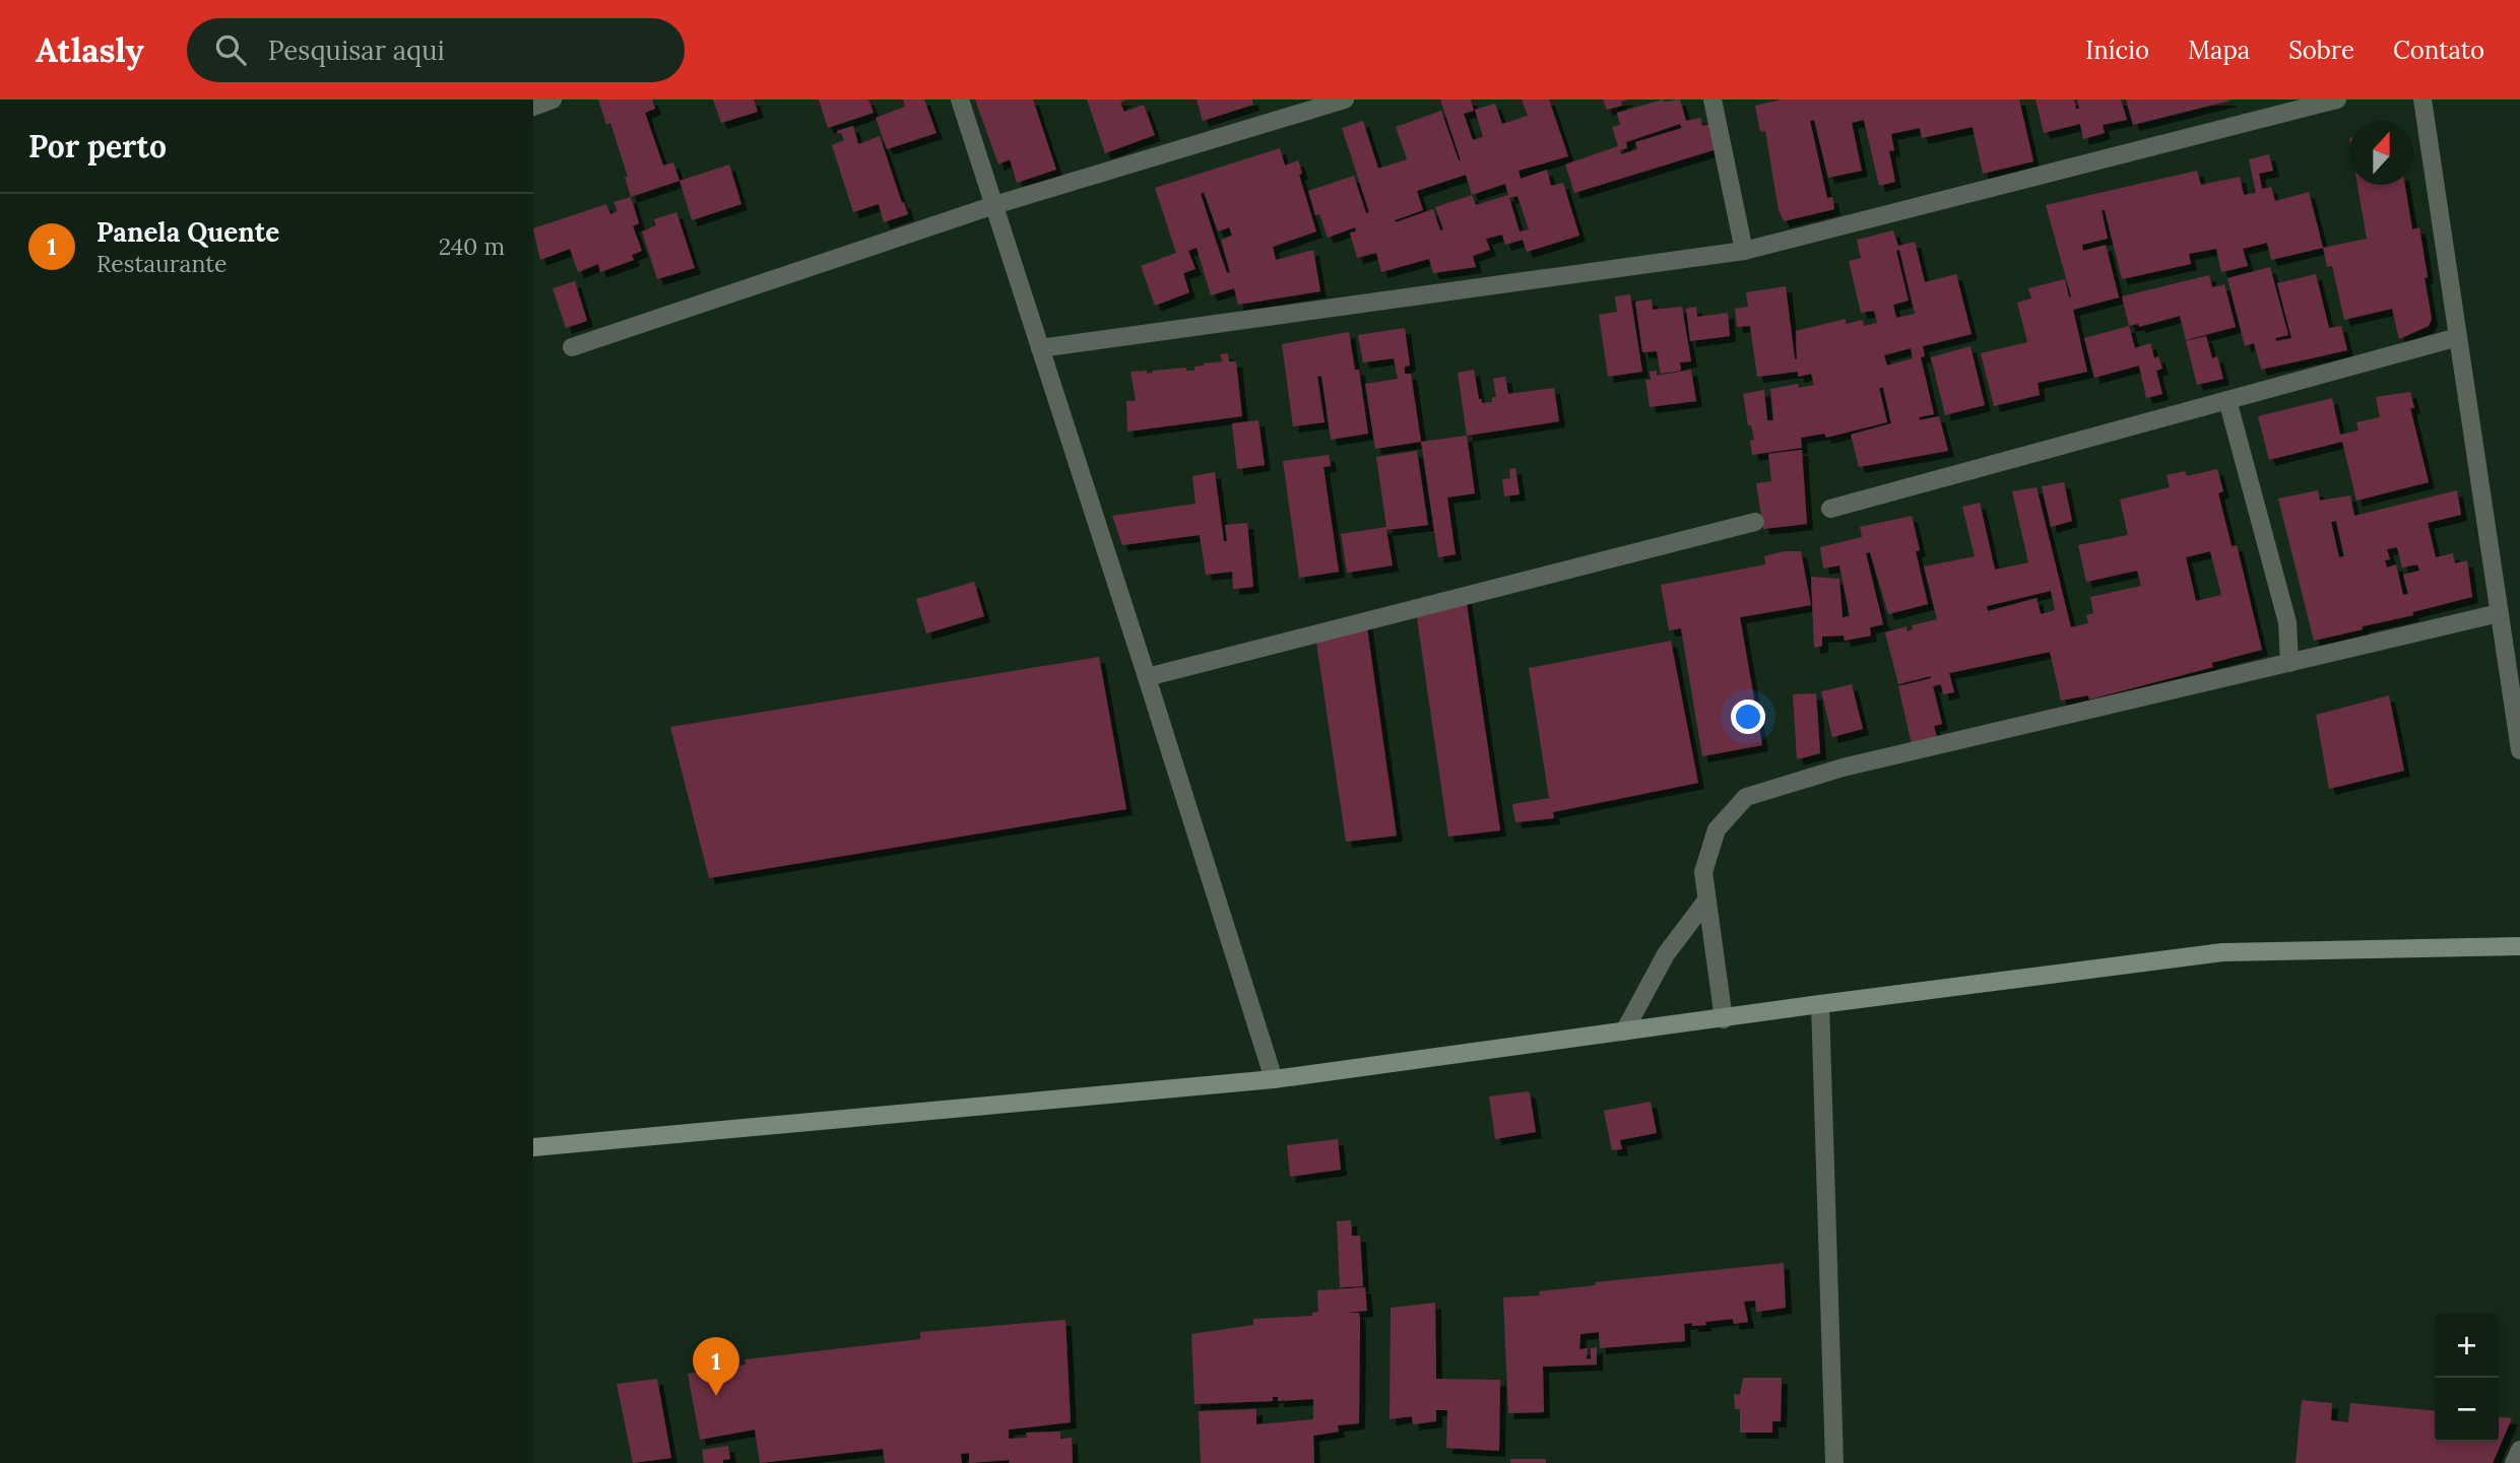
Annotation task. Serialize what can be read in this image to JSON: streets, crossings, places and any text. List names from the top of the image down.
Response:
{
  "north": "top",
  "page": {
    "header": "Atlasly",
    "search": "Pesquisar aqui",
    "nav": [
      "Início",
      "Mapa",
      "Sobre",
      "Contato"
    ],
    "heading": "Por perto",
    "list": [
      {
        "mark": "1",
        "name": "Panela Quente",
        "note": "Restaurante",
        "value": "240 m"
      }
    ],
    "map_buttons": ["+", "−"],
    "pins": "1"
  }
}
